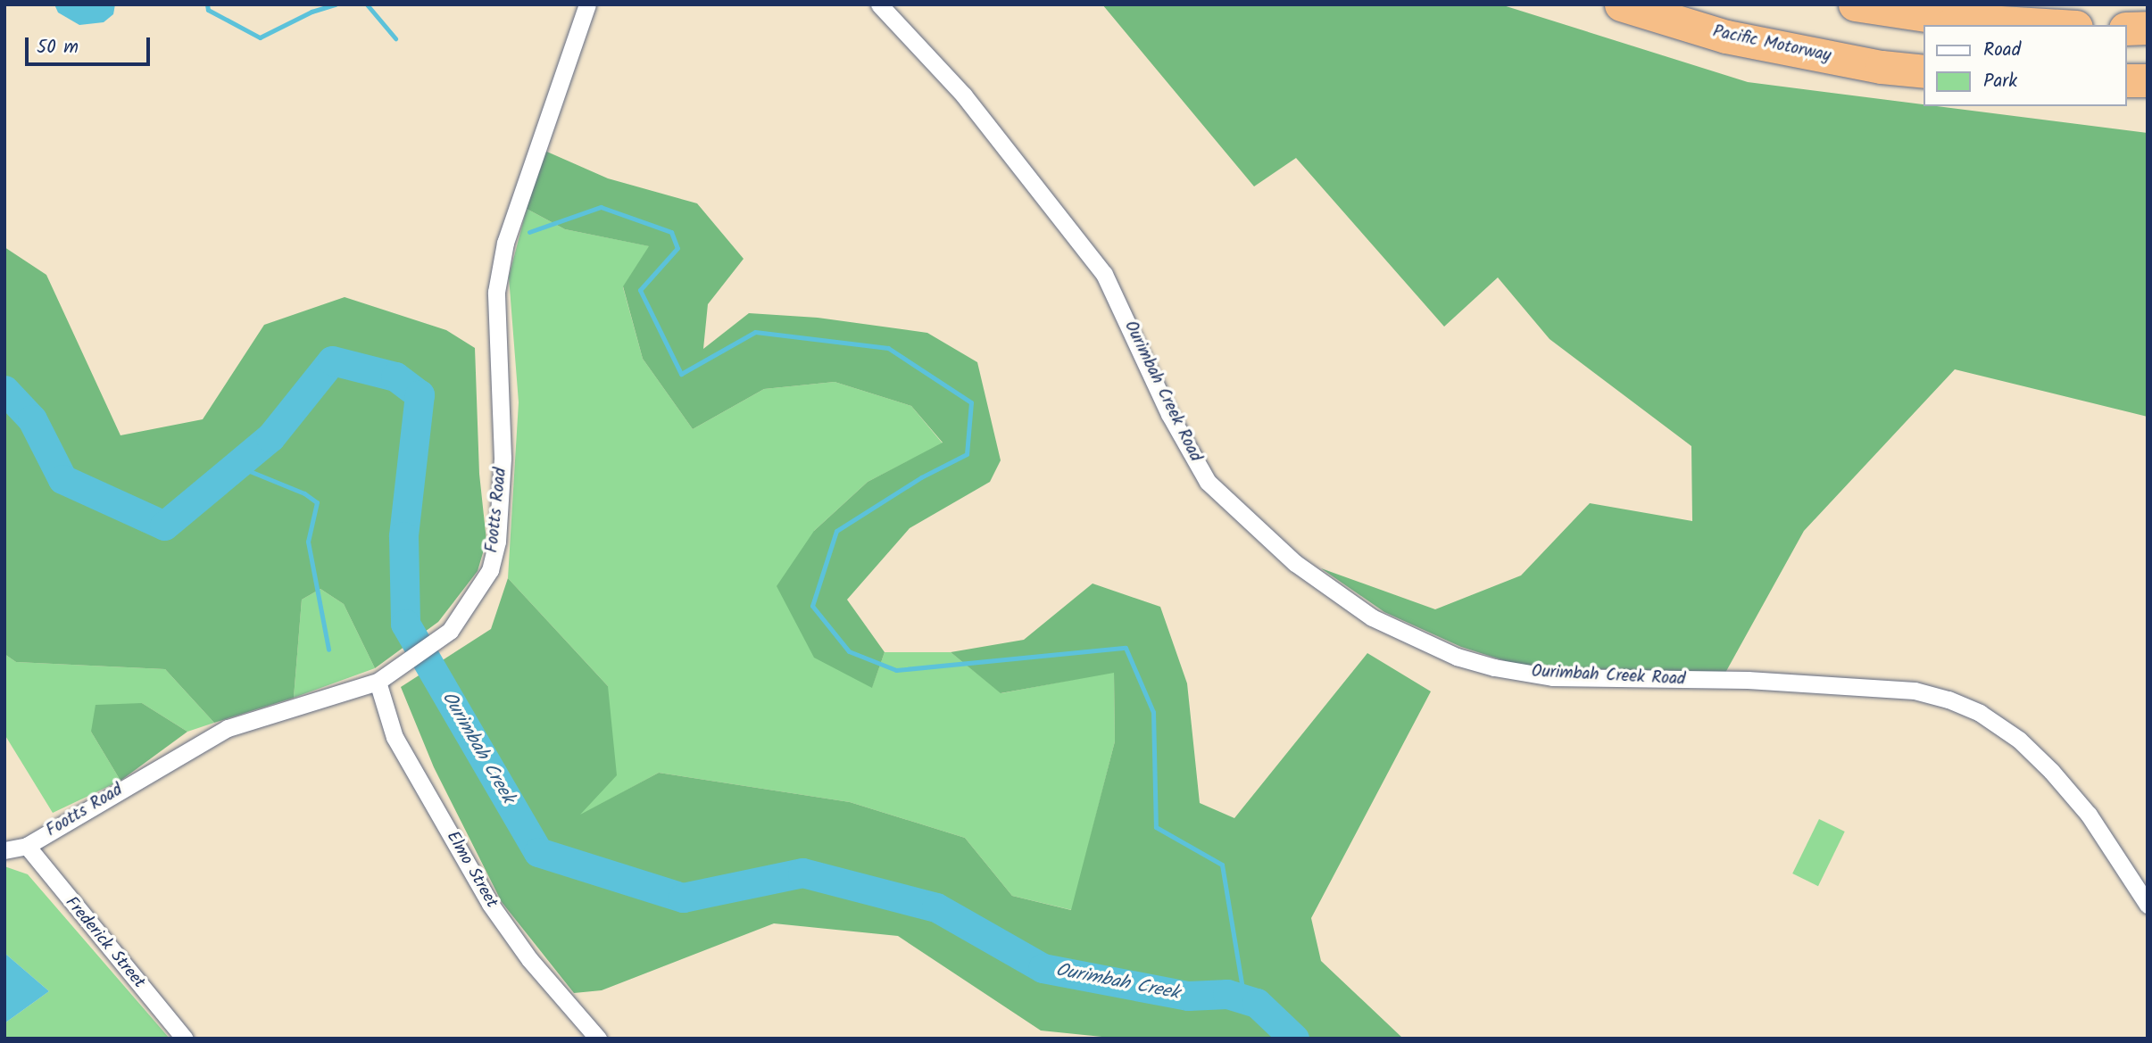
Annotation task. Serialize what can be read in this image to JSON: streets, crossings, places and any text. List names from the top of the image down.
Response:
{
  "streets": {
    "highway": ["Pacific Motorway"],
    "street": [
      "Ourimbah Creek Road",
      "Footts Road",
      "Elmo Street",
      "Frederick Street"
    ]
  },
  "crossings": [
    ["Footts Road", "Elmo Street"],
    ["Footts Road", "Frederick Street"]
  ],
  "water": ["Ourimbah Creek"],
  "legend": ["Road", "Park"],
  "scale_bar": "50 m"
}
